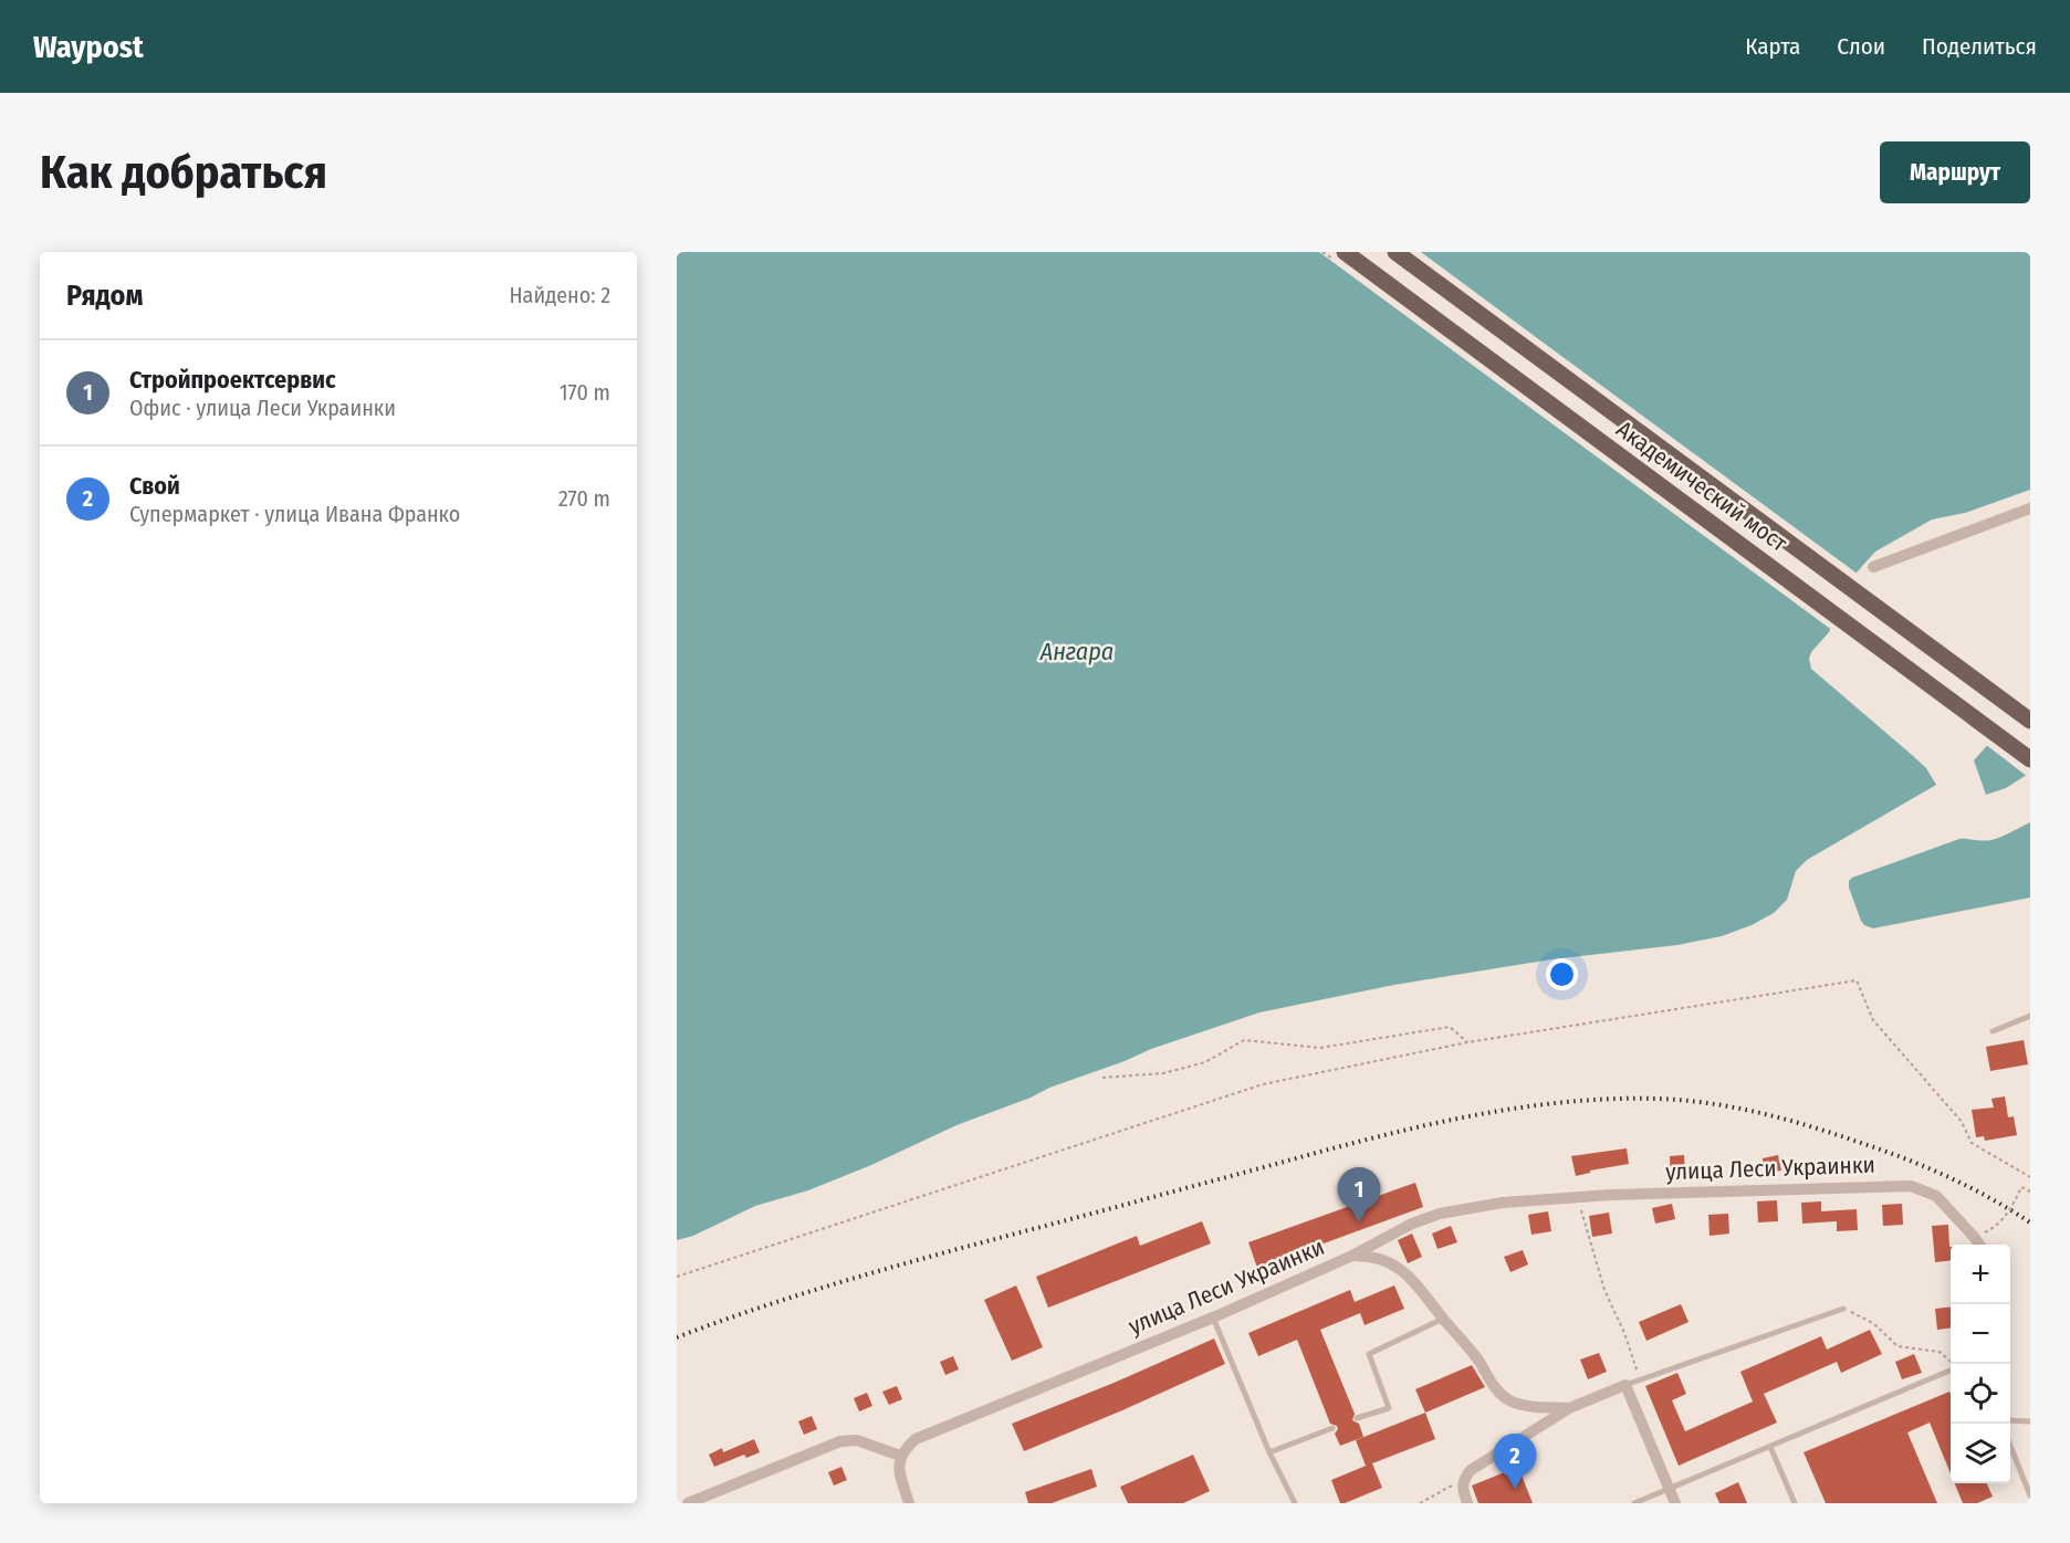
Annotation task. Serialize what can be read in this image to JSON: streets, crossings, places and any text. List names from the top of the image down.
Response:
{
  "streets": {
    "main road": ["Академический мост"],
    "street": ["улица Леси Украинки"]
  },
  "water": ["Ангара"],
  "page": {
    "header": "Waypost",
    "nav": ["Карта", "Слои", "Поделиться"],
    "buttons": "Маршрут",
    "title": "Как добраться",
    "heading": ["Рядом", "Найдено: 2"],
    "list": [
      {
        "mark": "1",
        "name": "Стройпроектсервис",
        "note": "Офис · улица Леси Украинки",
        "value": "170 m"
      },
      {
        "mark": "2",
        "name": "Свой",
        "note": "Супермаркет · улица Ивана Франко",
        "value": "270 m"
      }
    ],
    "pins": ["1", "2"],
    "map_buttons": ["+", "−"]
  }
}
